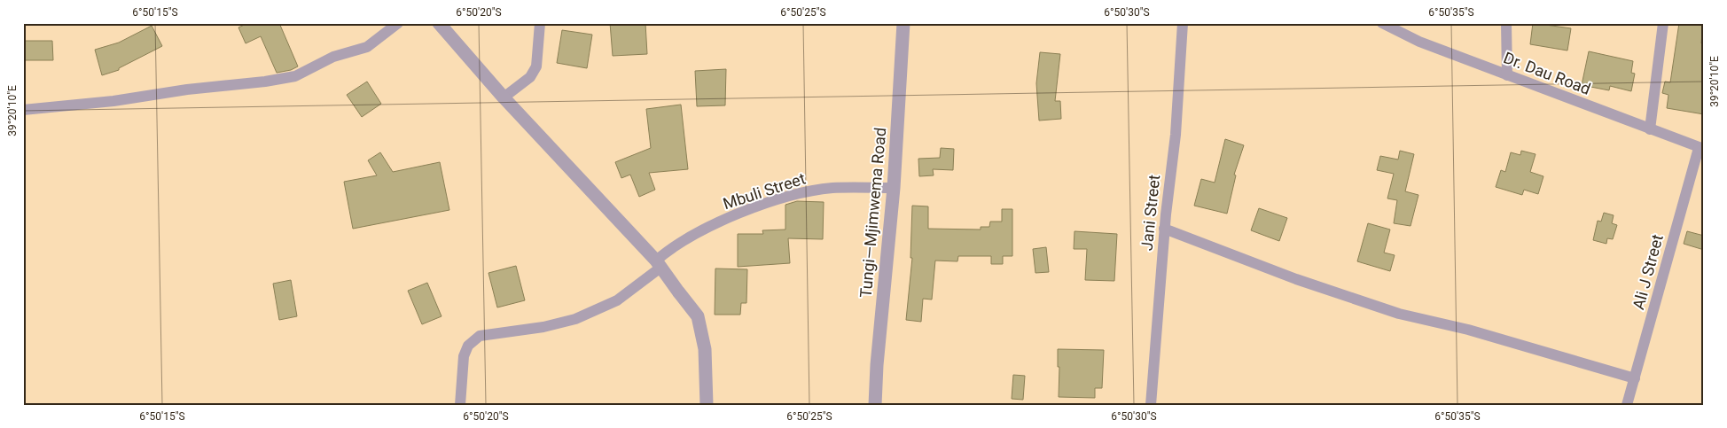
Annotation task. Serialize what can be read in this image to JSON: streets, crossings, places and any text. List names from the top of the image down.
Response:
{
  "streets": {
    "street": [
      "Dr. Dau Road",
      "Mbuli Street",
      "Tungi—Mjimwema Road",
      "Jani Street",
      "Ali J Street"
    ]
  },
  "crossings": [
    ["Dr. Dau Road", "Ali J Street"],
    ["Mbuli Street", "Tungi—Mjimwema Road"]
  ],
  "coordinates": [
    "6°50'15\"S",
    "6°50'20\"S",
    "6°50'25\"S",
    "6°50'30\"S",
    "6°50'35\"S",
    "39°20'10\"E"
  ]
}
